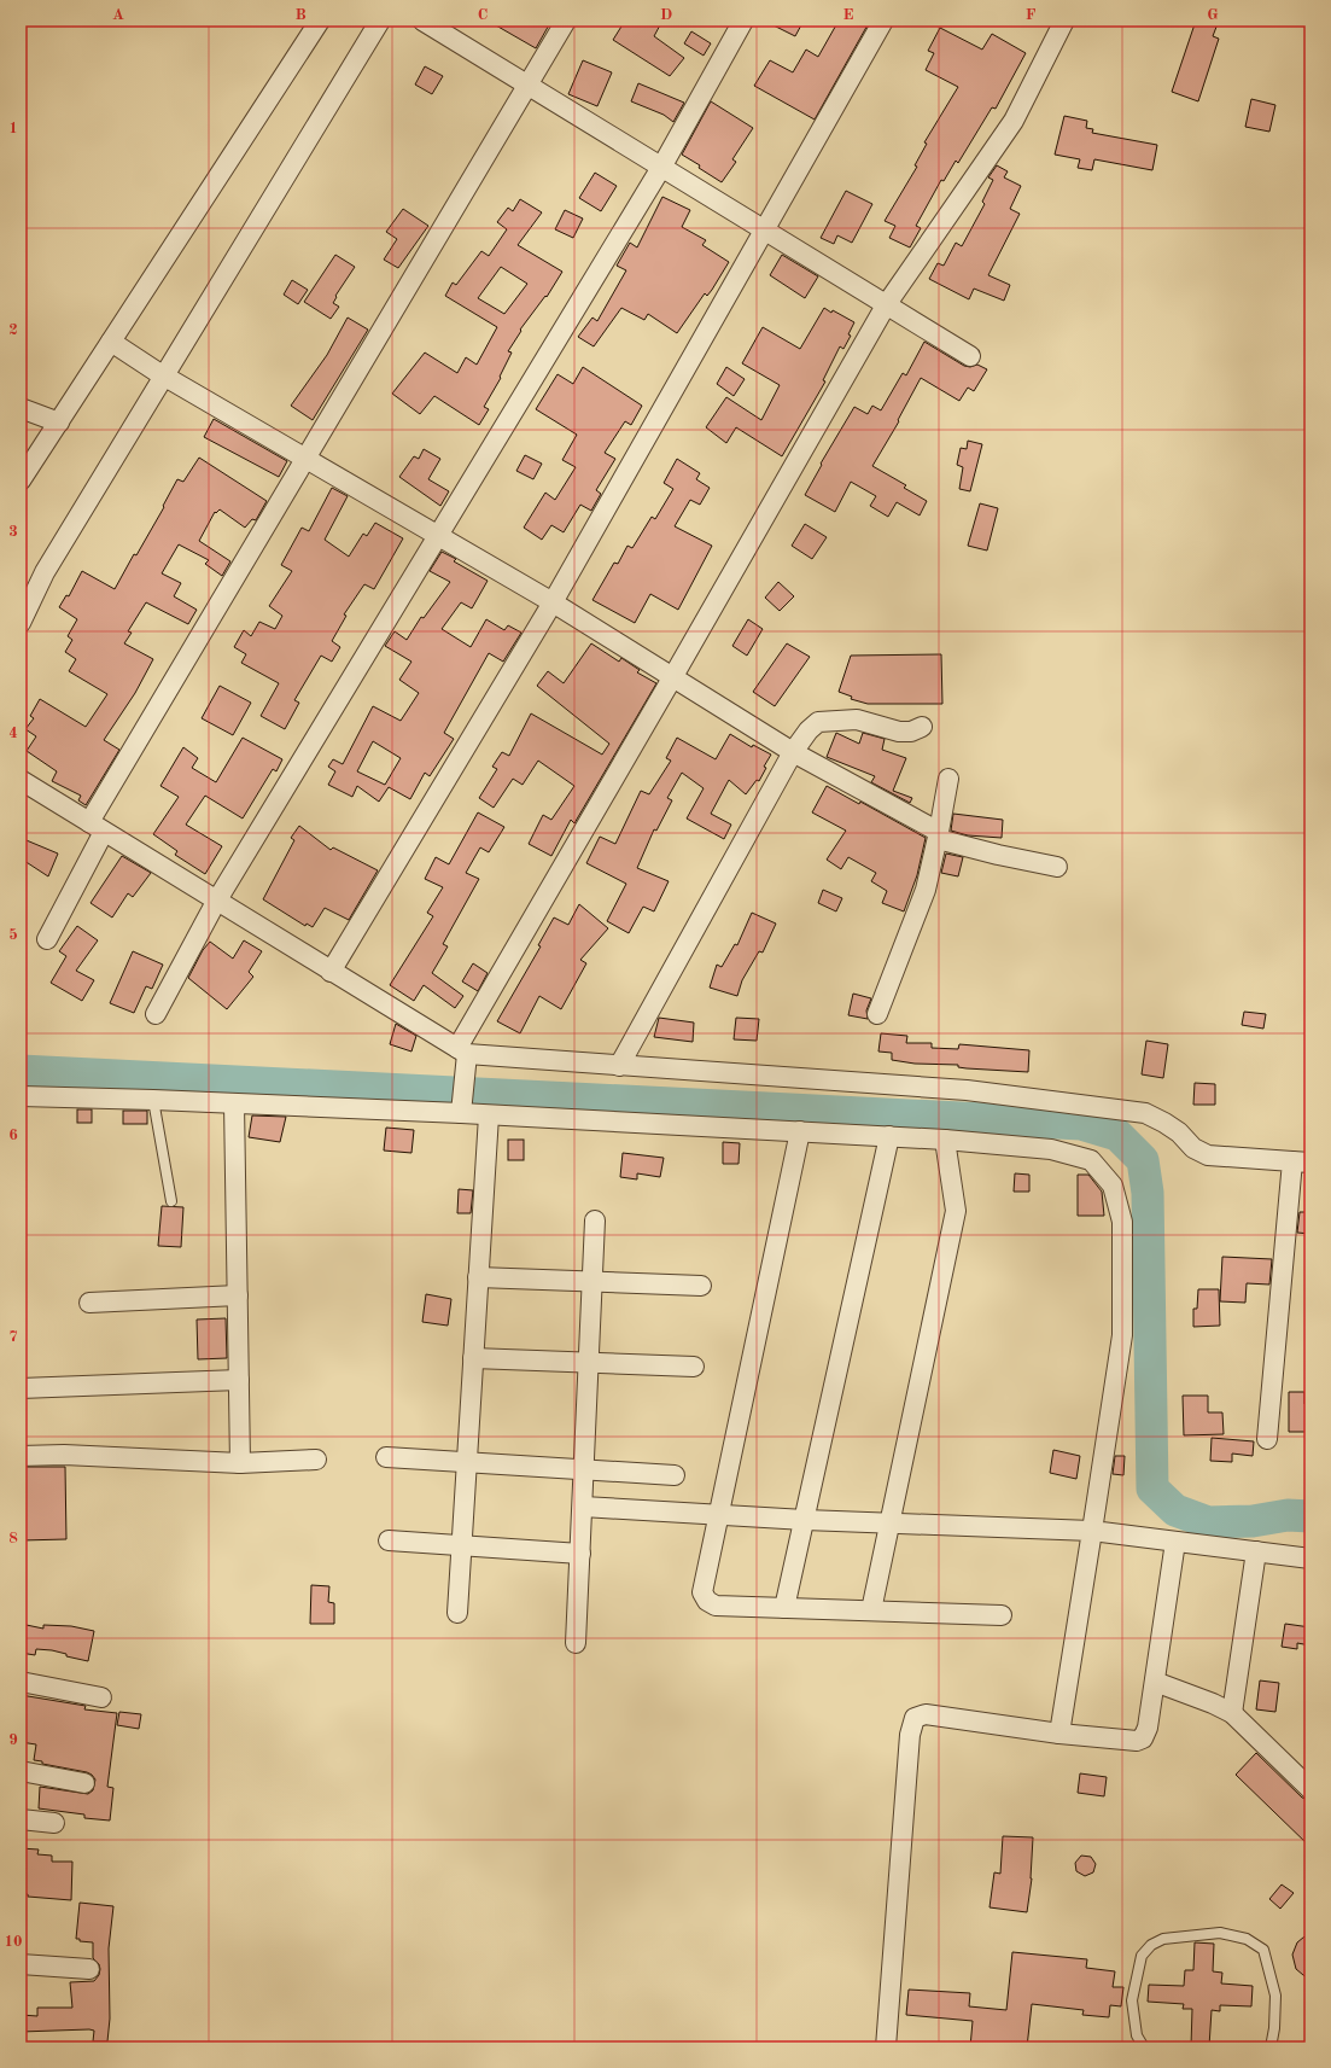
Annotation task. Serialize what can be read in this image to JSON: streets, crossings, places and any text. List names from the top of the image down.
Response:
{
  "grid": {
    "columns": [
      "A",
      "B",
      "C",
      "D",
      "E",
      "F",
      "G"
    ],
    "rows": [
      "1",
      "2",
      "3",
      "4",
      "5",
      "6",
      "7",
      "8",
      "9",
      "10"
    ]
  }
}
